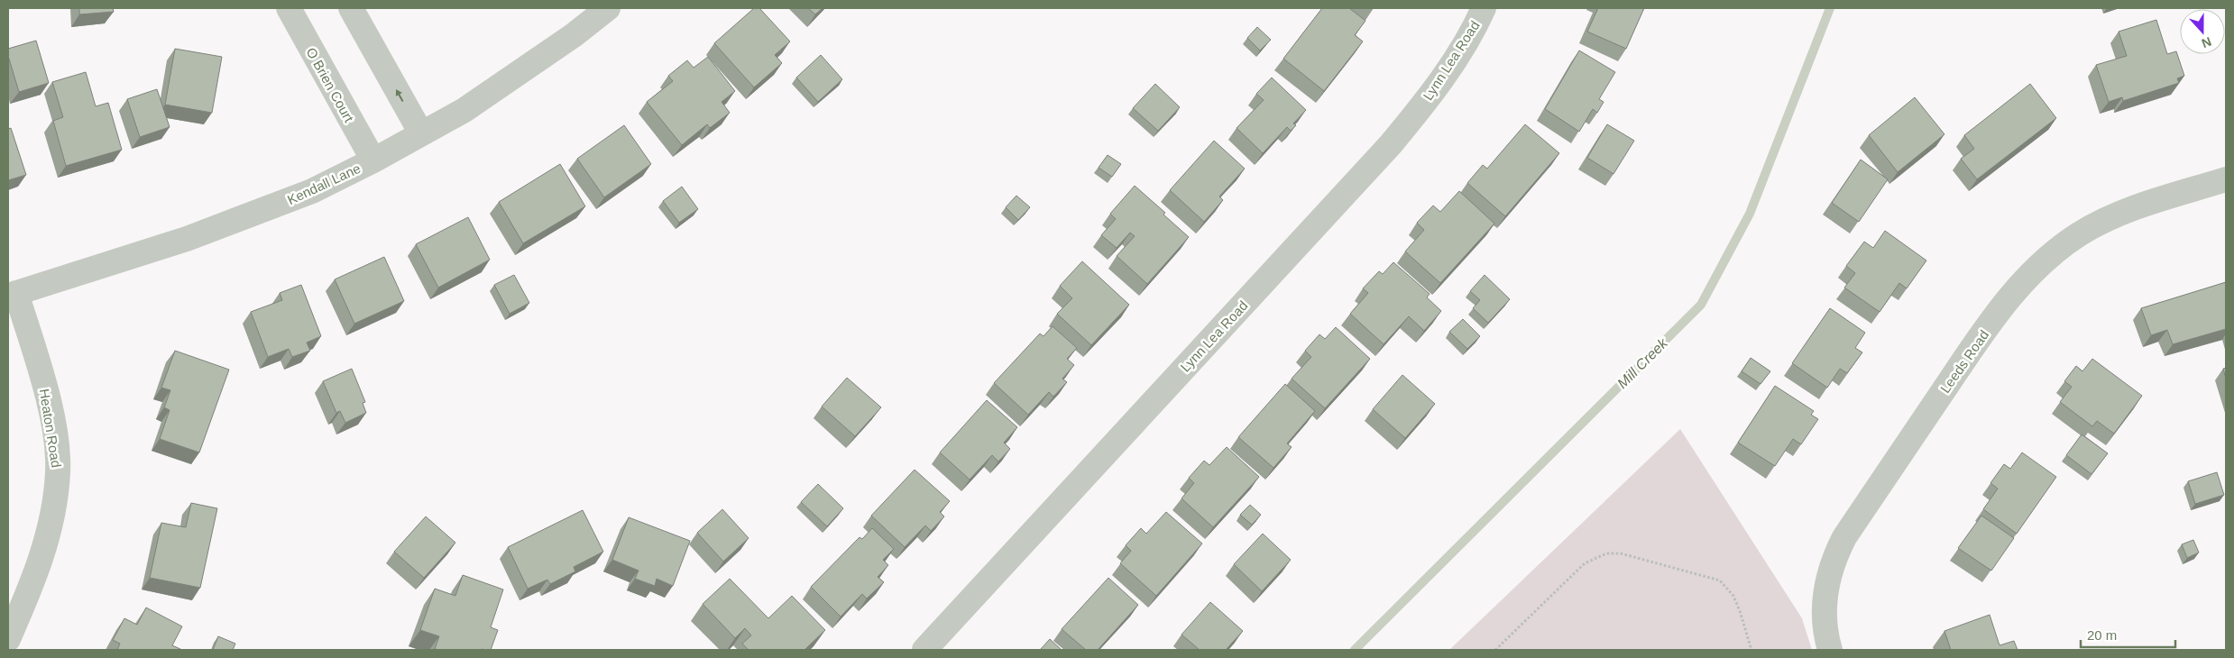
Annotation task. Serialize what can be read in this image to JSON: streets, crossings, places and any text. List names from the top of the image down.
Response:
{
  "streets": {
    "street": [
      "Lynn Lea Road",
      "O Brien Court",
      "Kendall Lane",
      "Leeds Road",
      "Heaton Road"
    ]
  },
  "crossings": [
    ["O Brien Court", "Kendall Lane"],
    ["Kendall Lane", "Heaton Road"]
  ],
  "water": ["Mill Creek"],
  "scale_bar": "20 m",
  "north": "bottom"
}
